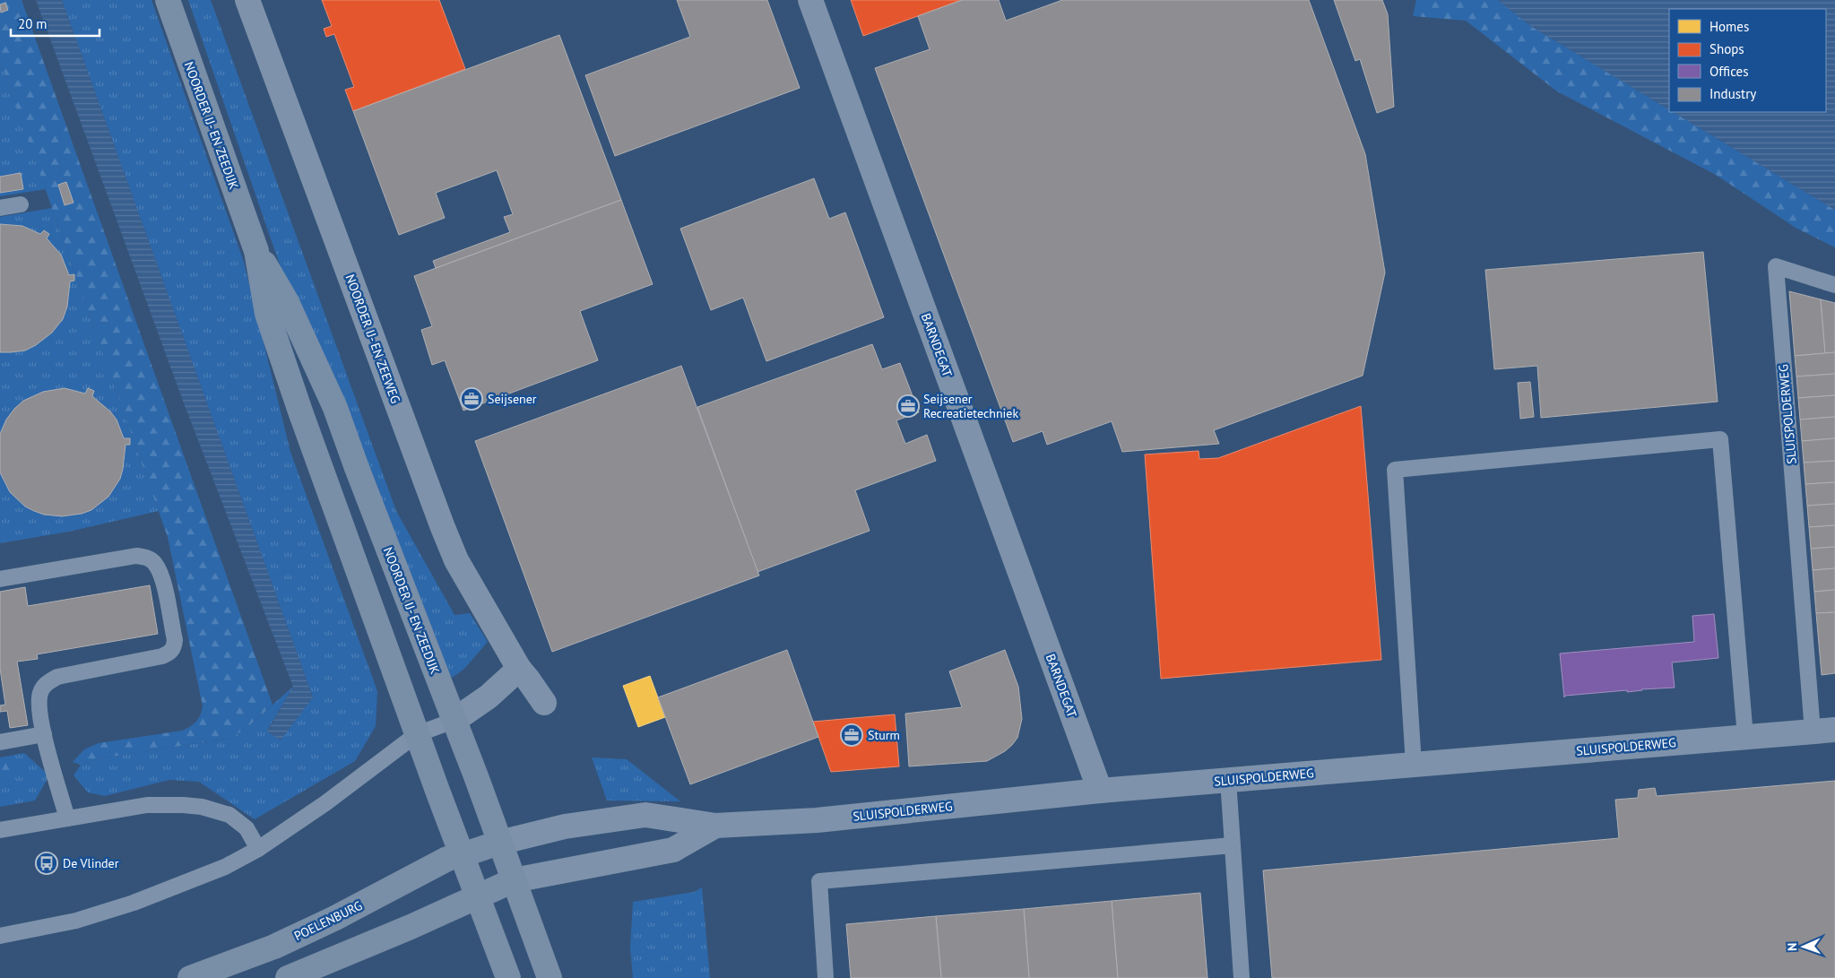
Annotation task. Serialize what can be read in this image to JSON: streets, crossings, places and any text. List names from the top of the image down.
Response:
{
  "streets": {
    "street": [
      "NOORDER IJ- EN ZEEDIJK",
      "NOORDER IJ- EN ZEEWEG",
      "BARNDEGAT",
      "SLUISPOLDERWEG",
      "POELENBURG"
    ]
  },
  "crossings": [
    ["NOORDER IJ- EN ZEEDIJK", "SLUISPOLDERWEG"],
    ["NOORDER IJ- EN ZEEDIJK", "POELENBURG"],
    ["BARNDEGAT", "SLUISPOLDERWEG"],
    ["SLUISPOLDERWEG", "POELENBURG"]
  ],
  "places": {
    "office": ["Seijsener", "Seijsener Recreatietechniek", "Sturm"],
    "bus stop": ["De Vlinder"]
  },
  "legend": [
    "Homes",
    "Shops",
    "Offices",
    "Industry"
  ],
  "scale_bar": "20 m",
  "north": "left"
}
